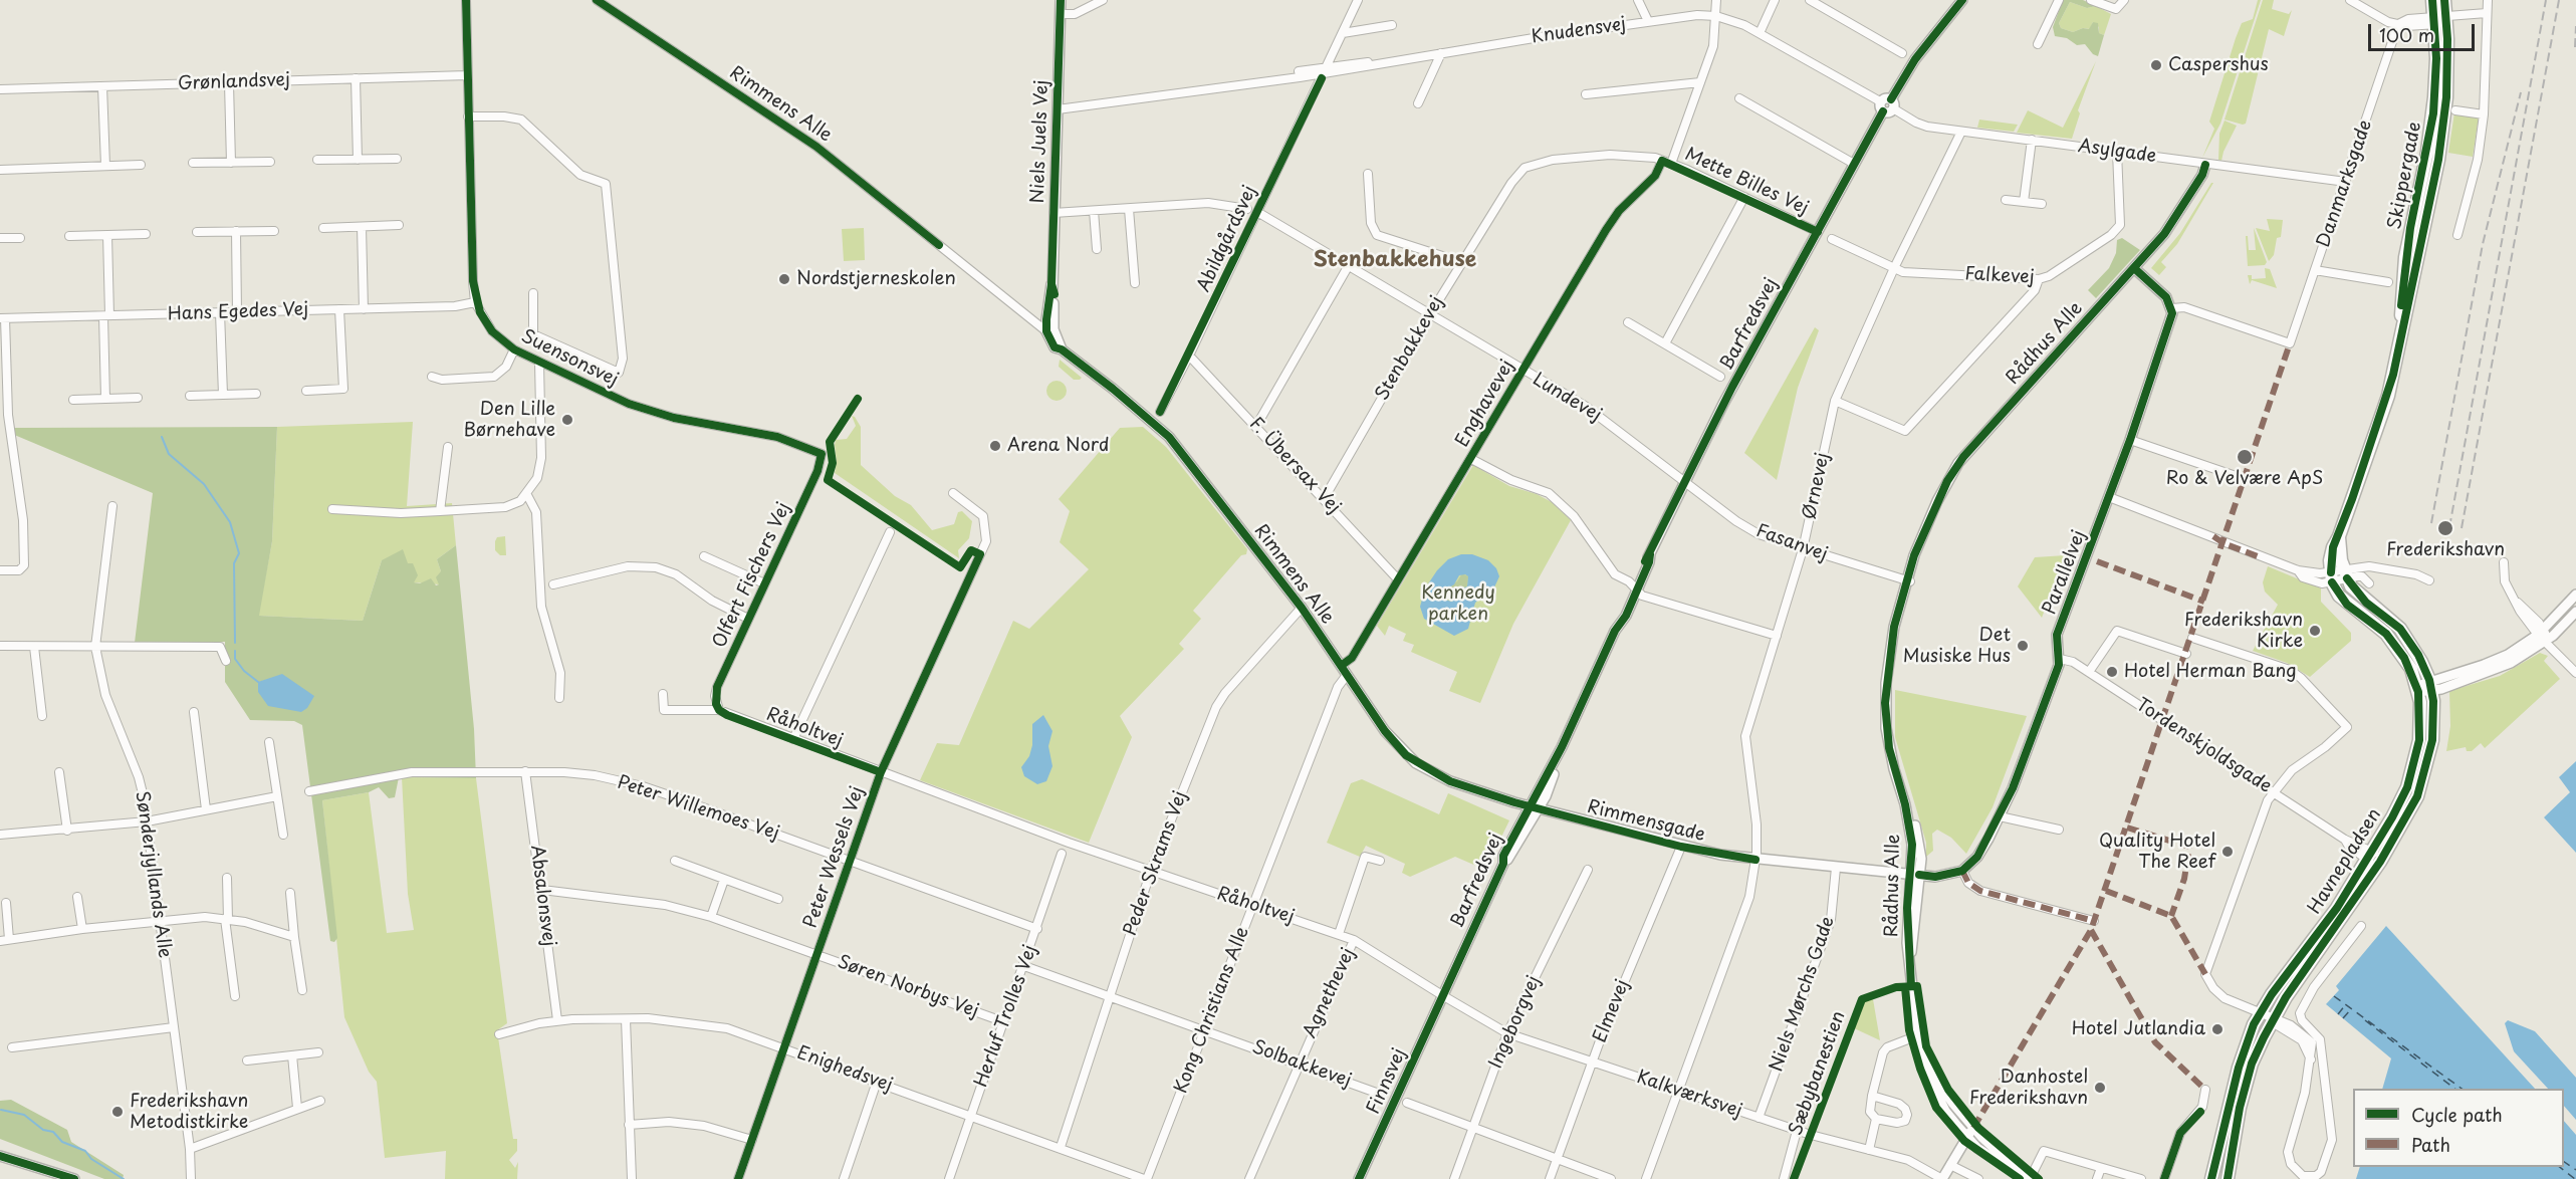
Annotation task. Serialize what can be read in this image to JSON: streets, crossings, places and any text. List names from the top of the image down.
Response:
{
  "streets": {
    "main road": ["Skippergade", "Havnepladsen"],
    "street": [
      "Knudensvej",
      "Grønlandsvej",
      "Rimmens Alle",
      "Niels Juels Vej",
      "Asylgade",
      "Mette Billes Vej",
      "Danmarksgade",
      "Abildgårdsvej",
      "Falkevej",
      "Hans Egedes Vej",
      "Barfredsvej",
      "Rådhus Alle",
      "Stenbakkevej",
      "Suensonsvej",
      "Lundevej",
      "Enghavevej",
      "F. Übersax Vej",
      "Ørnevej",
      "Fasanvej",
      "Parallelvej",
      "Olfert Fischers Vej",
      "Råholtvej",
      "Tordenskjoldsgade",
      "Peter Willemoes Vej",
      "Rimmensgade",
      "Peter Wessels Vej",
      "Peder Skrams Vej",
      "Sønderjyllands Alle",
      "Absalonsvej",
      "Søren Norbys Vej",
      "Agnethevej",
      "Niels Mørchs Gade",
      "Kong Christians Alle",
      "Elmevej",
      "Herluf Trolles Vej",
      "Ingeborgvej",
      "Solbakkevej",
      "Enighedsvej",
      "Finnsvej",
      "Kalkværksvej"
    ],
    "cycle path": ["Sæbybanestien"]
  },
  "crossings": [
    ["Knudensvej", "Niels Juels Vej"],
    ["Knudensvej", "Abildgårdsvej"],
    ["Grønlandsvej", "Suensonsvej"],
    ["Rimmens Alle", "Niels Juels Vej"],
    ["Rimmens Alle", "Barfredsvej"],
    ["Rimmens Alle", "Enghavevej"],
    ["Rimmens Alle", "Rimmensgade"],
    ["Rimmens Alle", "Peder Skrams Vej"],
    ["Rimmens Alle", "Kong Christians Alle"],
    ["Asylgade", "Danmarksgade"],
    ["Asylgade", "Falkevej"],
    ["Asylgade", "Rådhus Alle"],
    ["Asylgade", "Ørnevej"],
    ["Skippergade", "Havnepladsen"],
    ["Mette Billes Vej", "Barfredsvej"],
    ["Mette Billes Vej", "Stenbakkevej"],
    ["Mette Billes Vej", "Enghavevej"],
    ["Danmarksgade", "Parallelvej"],
    ["Abildgårdsvej", "Lundevej"],
    ["Abildgårdsvej", "F. Übersax Vej"],
    ["Falkevej", "Ørnevej"],
    ["Hans Egedes Vej", "Suensonsvej"],
    ["Barfredsvej", "Lundevej"],
    ["Barfredsvej", "Fasanvej"],
    ["Barfredsvej", "Råholtvej"],
    ["Barfredsvej", "Rimmensgade"],
    ["Barfredsvej", "Finnsvej"],
    ["Barfredsvej", "Kalkværksvej"],
    ["Rådhus Alle", "Fasanvej"],
    ["Rådhus Alle", "Rimmensgade"],
    ["Stenbakkevej", "Lundevej"],
    ["Stenbakkevej", "Enghavevej"],
    ["Stenbakkevej", "F. Übersax Vej"],
    ["Suensonsvej", "Olfert Fischers Vej"],
    ["Lundevej", "Enghavevej"],
    ["Lundevej", "Fasanvej"],
    ["Enghavevej", "F. Übersax Vej"],
    ["Ørnevej", "Fasanvej"],
    ["Ørnevej", "Rimmensgade"],
    ["Ørnevej", "Kalkværksvej"],
    ["Parallelvej", "Tordenskjoldsgade"],
    ["Parallelvej", "Rimmensgade"],
    ["Olfert Fischers Vej", "Råholtvej"],
    ["Råholtvej", "Peter Wessels Vej"],
    ["Råholtvej", "Peder Skrams Vej"],
    ["Råholtvej", "Agnethevej"],
    ["Råholtvej", "Kong Christians Alle"],
    ["Råholtvej", "Finnsvej"],
    ["Råholtvej", "Kalkværksvej"],
    ["Tordenskjoldsgade", "Havnepladsen"],
    ["Peter Willemoes Vej", "Peter Wessels Vej"],
    ["Peter Willemoes Vej", "Absalonsvej"],
    ["Peter Willemoes Vej", "Herluf Trolles Vej"],
    ["Rimmensgade", "Niels Mørchs Gade"],
    ["Rimmensgade", "Elmevej"],
    ["Peter Wessels Vej", "Søren Norbys Vej"],
    ["Peter Wessels Vej", "Enighedsvej"],
    ["Peder Skrams Vej", "Solbakkevej"],
    ["Peder Skrams Vej", "Enighedsvej"],
    ["Absalonsvej", "Søren Norbys Vej"],
    ["Absalonsvej", "Enighedsvej"],
    ["Søren Norbys Vej", "Herluf Trolles Vej"],
    ["Agnethevej", "Solbakkevej"],
    ["Niels Mørchs Gade", "Kalkværksvej"],
    ["Kong Christians Alle", "Solbakkevej"],
    ["Kong Christians Alle", "Enighedsvej"],
    ["Elmevej", "Kalkværksvej"],
    ["Herluf Trolles Vej", "Solbakkevej"],
    ["Herluf Trolles Vej", "Enighedsvej"],
    ["Ingeborgvej", "Kalkværksvej"],
    ["Finnsvej", "Kalkværksvej"]
  ],
  "districts": ["Stenbakkehuse"],
  "parks": ["Kennedy parken"],
  "places": [
    "Caspershus",
    "Nordstjerneskolen",
    "Den Lille Børnehave",
    "Arena Nord",
    "Ro & Velvære ApS",
    "Frederikshavn",
    "Frederikshavn Kirke",
    "Det Musiske Hus",
    "Hotel Herman Bang",
    "Quality Hotel The Reef",
    "Hotel Jutlandia",
    "Danhostel Frederikshavn",
    "Frederikshavn Metodistkirke"
  ],
  "legend": ["Cycle path", "Path"],
  "scale_bar": "100 m"
}
